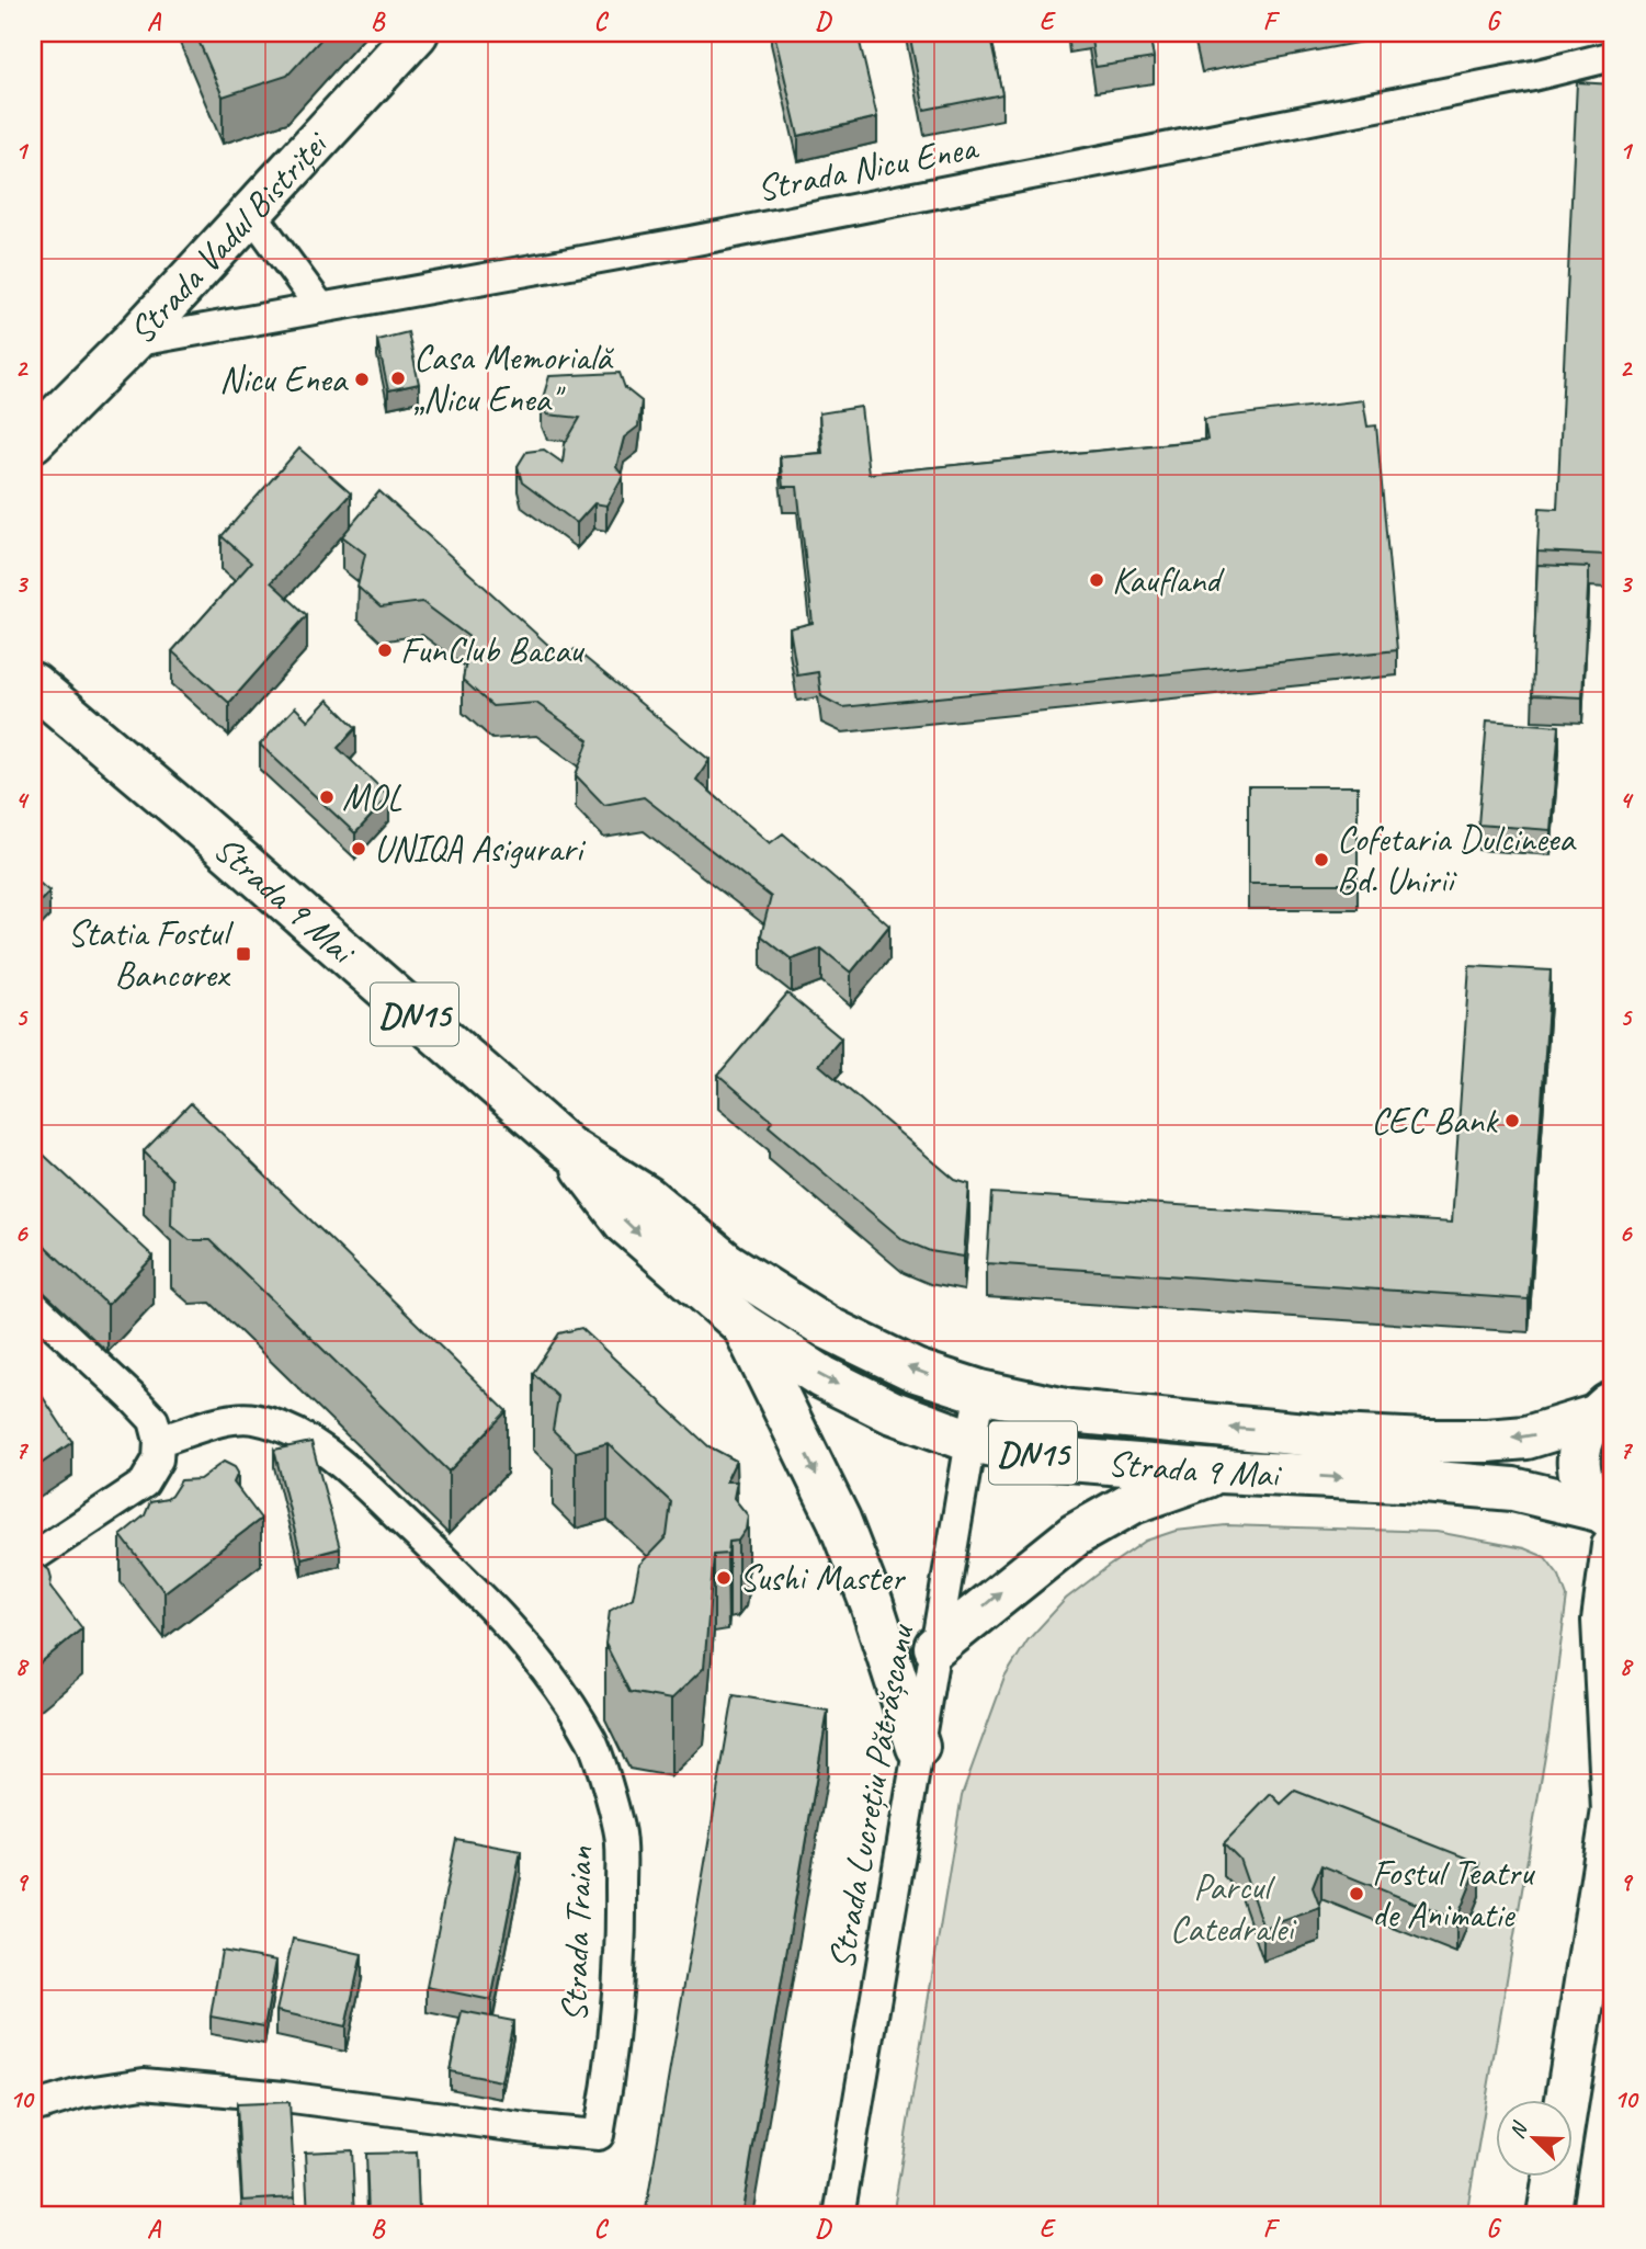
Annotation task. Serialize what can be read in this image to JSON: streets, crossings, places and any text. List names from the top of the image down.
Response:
{
  "streets": {
    "main road": ["Strada Vadul Bistriței", "Strada 9 Mai", "DN15"],
    "street": ["Strada Nicu Enea", "Strada Lucrețiu Pătrășcanu", "Strada Traian"]
  },
  "crossings": [
    ["Strada Nicu Enea", "Strada Vadul Bistriței"],
    ["Strada 9 Mai", "Strada Lucrețiu Pătrășcanu"]
  ],
  "parks": ["Parcul Catedralei"],
  "places": {
    "other": [
      "Casa Memorială „Nicu Enea\"",
      "Nicu Enea",
      "Kaufland",
      "FunClub Bacau",
      "MOL",
      "UNIQA Asigurari",
      "Cofetaria Dulcineea Bd. Unirii",
      "CEC Bank",
      "Sushi Master",
      "Fostul Teatru de Animatie"
    ],
    "transit": ["Statia Fostul Bancorex"]
  },
  "north": "top left",
  "grid": {
    "columns": [
      "A",
      "B",
      "C",
      "D",
      "E",
      "F",
      "G"
    ],
    "rows": [
      "1",
      "2",
      "3",
      "4",
      "5",
      "6",
      "7",
      "8",
      "9",
      "10"
    ]
  }
}
